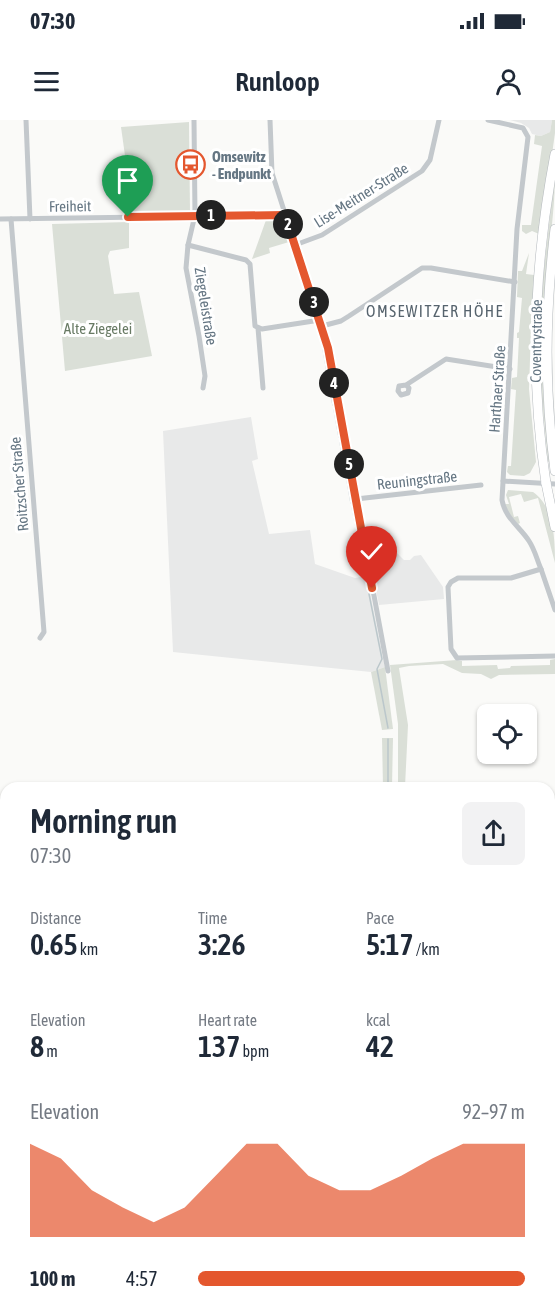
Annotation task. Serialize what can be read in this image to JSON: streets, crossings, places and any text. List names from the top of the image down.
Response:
{
  "streets": {
    "main road": ["Coventrystraße"],
    "street": [
      "Lise-Meitner-Straße",
      "Freiheit",
      "Ziegeleistraße",
      "Harthaer Straße",
      "Reuningstraße",
      "Roitzscher Straße"
    ]
  },
  "crossings": [
    ["Freiheit", "Ziegeleistraße"],
    ["Freiheit", "Roitzscher Straße"]
  ],
  "districts": ["OMSEWITZER HÖHE"],
  "parks": ["Alte Ziegelei"],
  "places": {
    "bus stop": ["Omsewitz - Endpunkt"]
  },
  "page": {
    "status": "07:30",
    "header": "Runloop",
    "pins": [
      "1",
      "2",
      "3",
      "4",
      "5"
    ],
    "heading": ["Morning run", "07:30"],
    "stats": [
      ["Distance", "0.65 km"],
      ["Time", "3:26"],
      ["Pace", "5:17 /km"],
      ["Elevation", "8 m"],
      ["Heart rate", "137 bpm"],
      ["kcal", "42"]
    ],
    "chart": ["Elevation", "92–97 m"],
    "list": [
      {
        "name": "100 m",
        "note": "4:57"
      }
    ]
  }
}
